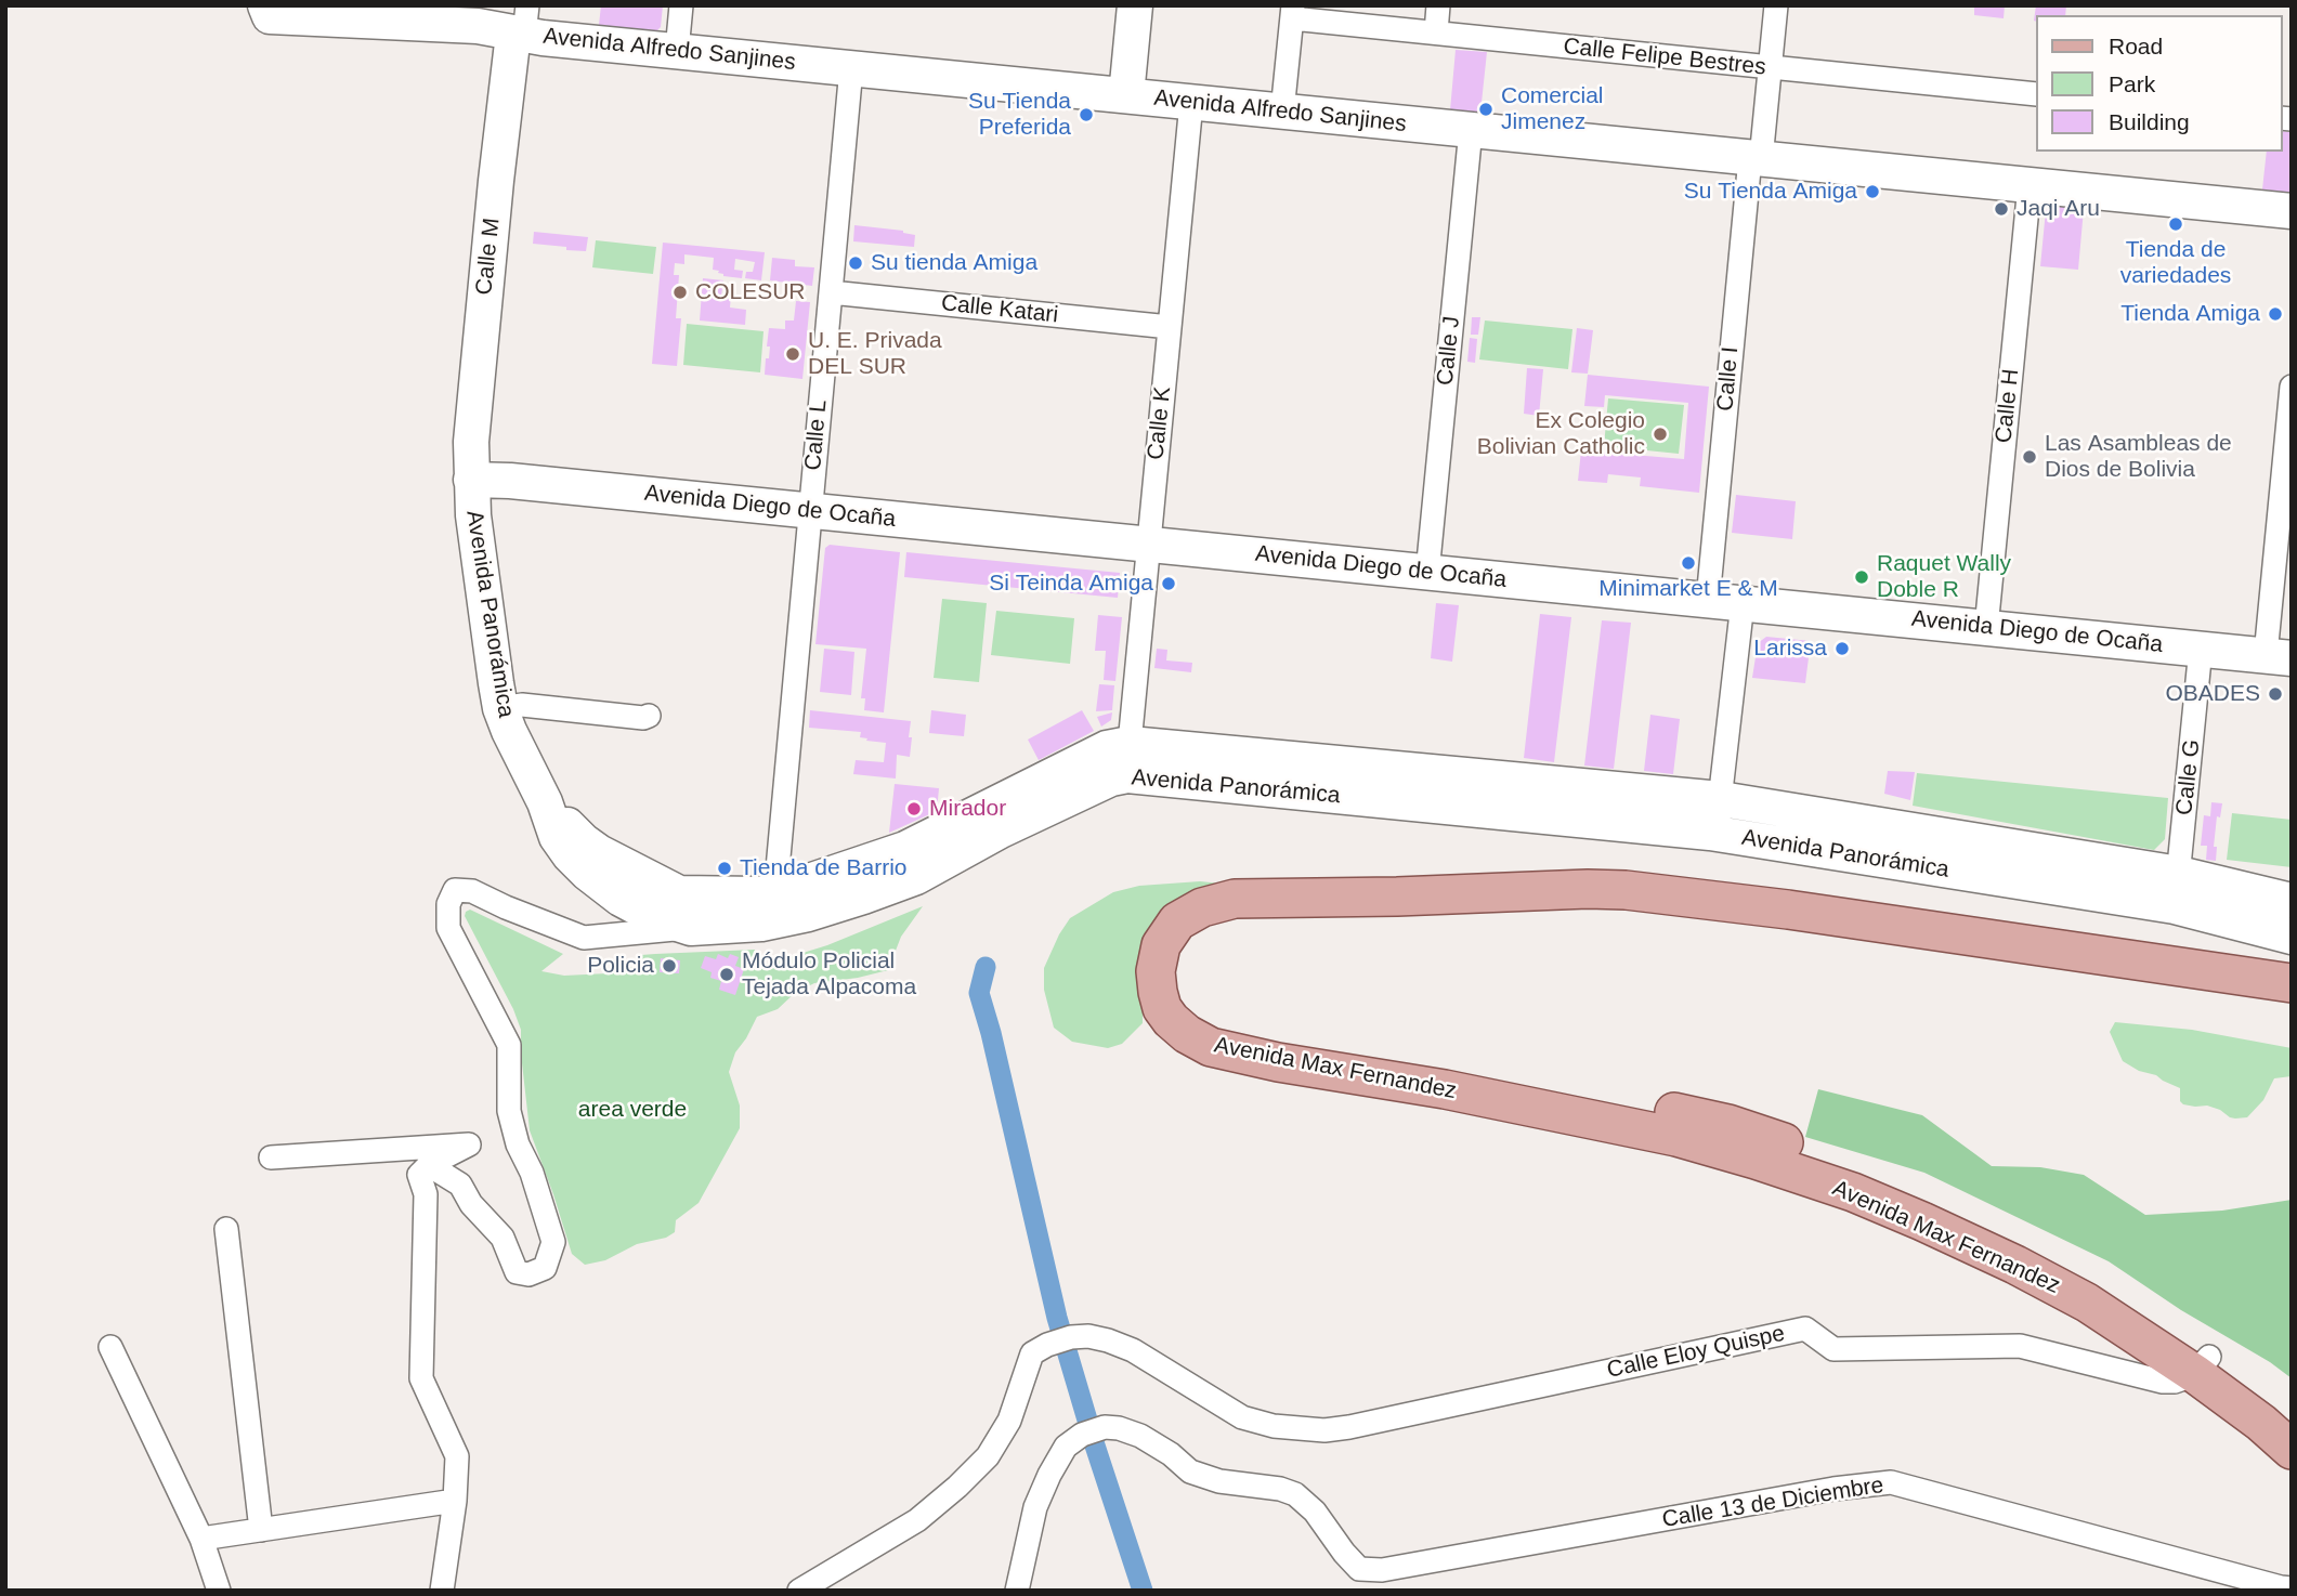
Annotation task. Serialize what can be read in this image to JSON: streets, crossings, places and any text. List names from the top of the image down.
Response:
{
  "streets": {
    "main road": [
      "Avenida Alfredo Sanjines",
      "Calle M",
      "Avenida Diego de Ocaña",
      "Avenida Panorámica",
      "Avenida Max Fernandez"
    ],
    "street": [
      "Calle Felipe Bestres",
      "Calle Katari",
      "Calle J",
      "Calle I",
      "Calle H",
      "Calle K",
      "Calle L",
      "Calle G",
      "Calle Eloy Quispe",
      "Calle 13 de Diciembre"
    ]
  },
  "crossings": [
    ["Avenida Alfredo Sanjines", "Calle M"],
    ["Avenida Alfredo Sanjines", "Calle J"],
    ["Avenida Alfredo Sanjines", "Calle I"],
    ["Avenida Alfredo Sanjines", "Calle H"],
    ["Avenida Alfredo Sanjines", "Calle K"],
    ["Avenida Alfredo Sanjines", "Calle L"],
    ["Calle Felipe Bestres", "Calle I"],
    ["Calle M", "Avenida Diego de Ocaña"],
    ["Calle M", "Avenida Panorámica"],
    ["Calle Katari", "Calle K"],
    ["Calle Katari", "Calle L"],
    ["Calle J", "Avenida Diego de Ocaña"],
    ["Calle I", "Avenida Diego de Ocaña"],
    ["Calle H", "Avenida Diego de Ocaña"],
    ["Calle K", "Avenida Diego de Ocaña"],
    ["Calle K", "Avenida Panorámica"],
    ["Calle L", "Avenida Diego de Ocaña"],
    ["Calle L", "Avenida Panorámica"],
    ["Avenida Diego de Ocaña", "Avenida Panorámica"],
    ["Avenida Diego de Ocaña", "Calle G"],
    ["Avenida Panorámica", "Calle G"],
    ["Avenida Max Fernandez", "Calle Eloy Quispe"]
  ],
  "parks": ["area verde"],
  "places": [
    "Comercial Jimenez",
    "Su Tienda Preferida",
    "Su Tienda Amiga",
    "Jaqi Aru",
    "Tienda de variedades",
    "Su tienda Amiga",
    "COLESUR",
    "Tienda Amiga",
    "U. E. Privada DEL SUR",
    "Ex Colegio Bolivian Catholic",
    "Las Asambleas de Dios de Bolivia",
    "Minimarket E & M",
    "Raquet Wally Doble R",
    "Si Teinda Amiga",
    "Larissa",
    "OBADES",
    "Mirador",
    "Tienda de Barrio",
    "Policia",
    "Módulo Policial Tejada Alpacoma"
  ],
  "legend": ["Road", "Park", "Building"]
}
